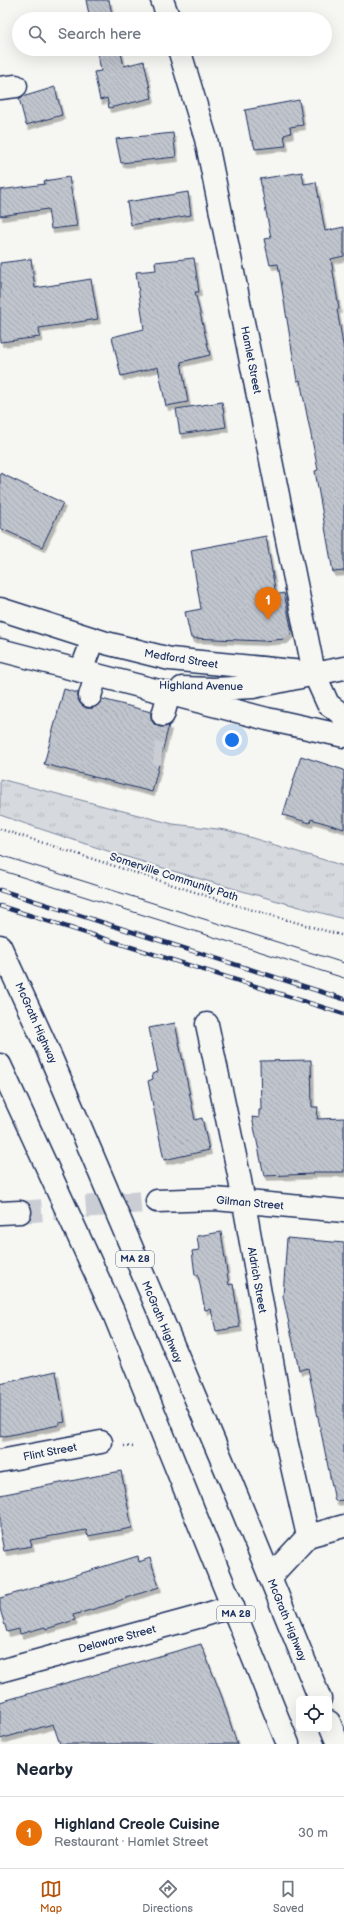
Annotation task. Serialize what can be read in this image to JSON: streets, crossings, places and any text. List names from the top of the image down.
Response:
{
  "streets": {
    "main road": [
      "Hamlet Street",
      "Medford Street",
      "Highland Avenue",
      "McGrath Highway",
      "Gilman Street",
      "MA 28",
      "Aldrich Street",
      "Flint Street",
      "Delaware Street"
    ],
    "path": ["Somerville Community Path"]
  },
  "crossings": [
    ["Hamlet Street", "Medford Street"],
    ["Hamlet Street", "Highland Avenue"],
    ["Medford Street", "Highland Avenue"],
    ["Gilman Street", "Aldrich Street"],
    ["MA 28", "Delaware Street"]
  ],
  "page": {
    "search": "Search here",
    "pins": "1",
    "heading": "Nearby",
    "list": [
      {
        "mark": "1",
        "name": "Highland Creole Cuisine",
        "note": "Restaurant · Hamlet Street",
        "value": "30 m"
      }
    ],
    "nav": ["Map", "Directions", "Saved"]
  }
}
